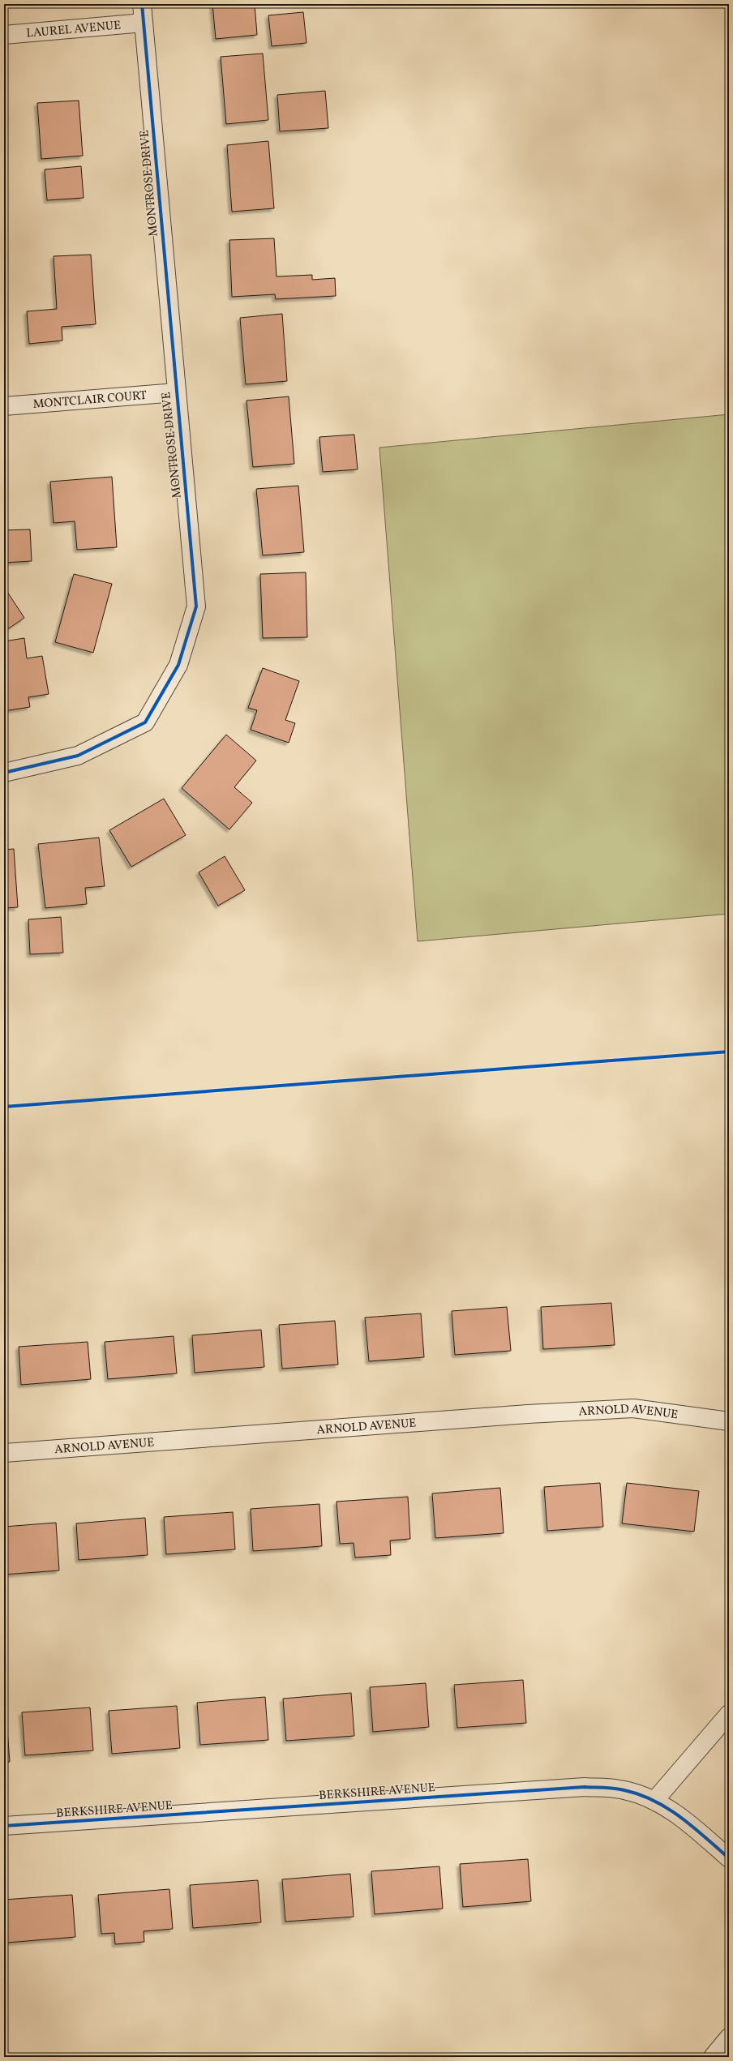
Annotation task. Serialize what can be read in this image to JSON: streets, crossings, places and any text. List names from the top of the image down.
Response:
{
  "streets": {
    "street": [
      "LAUREL AVENUE",
      "MONTROSE DRIVE",
      "MONTCLAIR COURT",
      "ARNOLD AVENUE",
      "BERKSHIRE AVENUE"
    ]
  },
  "crossings": [
    ["LAUREL AVENUE", "MONTROSE DRIVE"],
    ["MONTROSE DRIVE", "MONTCLAIR COURT"]
  ]
}
